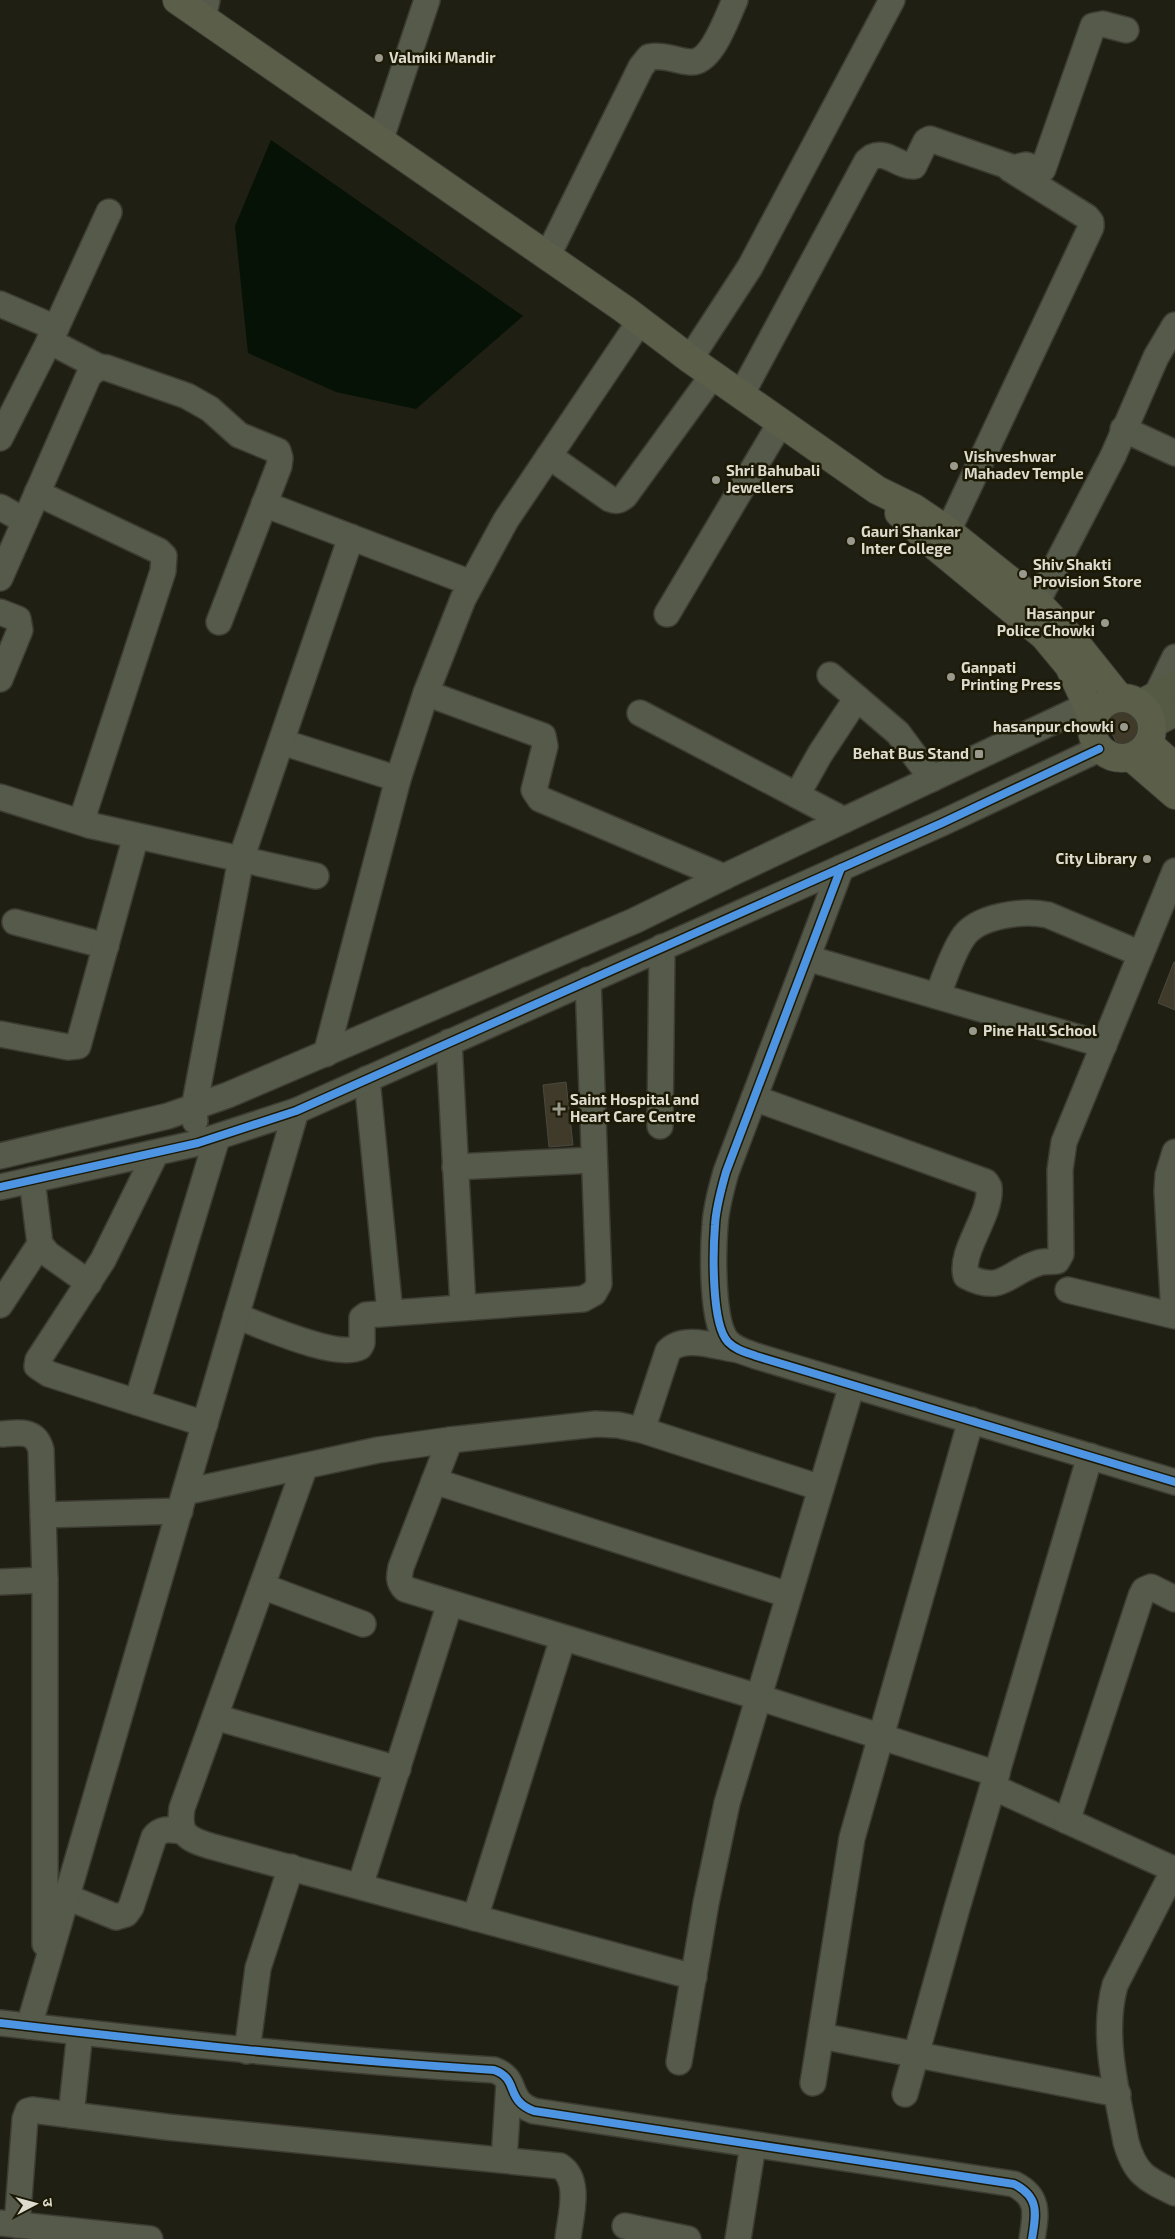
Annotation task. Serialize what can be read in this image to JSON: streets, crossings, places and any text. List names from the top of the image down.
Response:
{
  "places": {
    "other": [
      "Valmiki Mandir",
      "Vishveshwar Mahadev Temple",
      "Shri Bahubali Jewellers",
      "Gauri Shankar Inter College",
      "Shiv Shakti Provision Store",
      "Hasanpur Police Chowki",
      "Ganpati Printing Press",
      "hasanpur chowki",
      "City Library",
      "Pine Hall School"
    ],
    "transit": ["Behat Bus Stand"],
    "health": ["Saint Hospital and Heart Care Centre"]
  },
  "north": "right"
}
